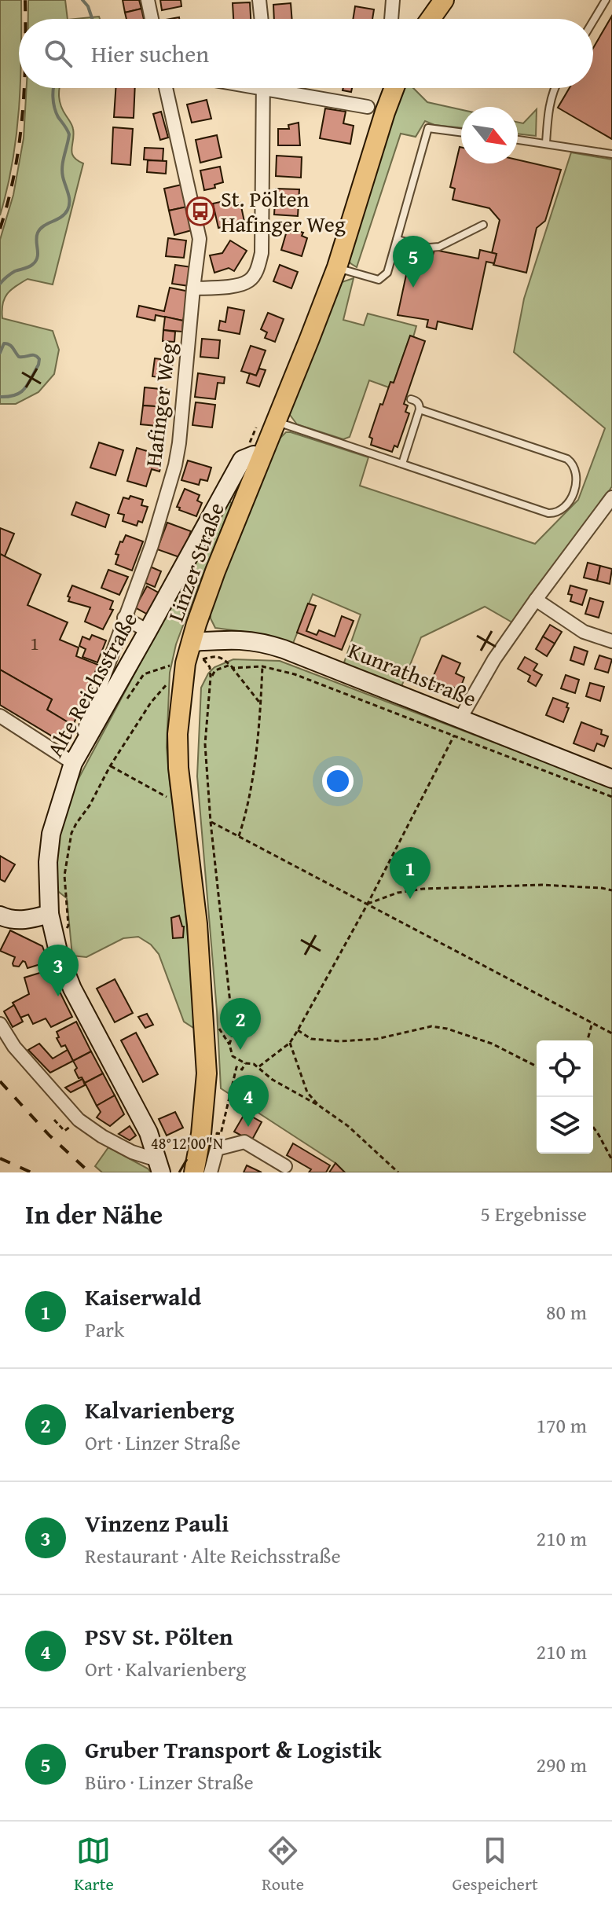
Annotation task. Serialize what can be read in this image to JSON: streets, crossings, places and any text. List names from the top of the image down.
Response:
{
  "streets": {
    "main road": ["Linzer Straße"],
    "street": ["Hafinger Weg", "Kunrathstraße", "Alte Reichsstraße"]
  },
  "crossings": [
    ["Hafinger Weg", "Alte Reichsstraße"],
    ["Linzer Straße", "Kunrathstraße"],
    ["Linzer Straße", "Alte Reichsstraße"]
  ],
  "places": {
    "bus stop": ["St. Pölten Hafinger Weg"]
  },
  "house_numbers": ["1"],
  "north": "bottom right",
  "page": {
    "search": "Hier suchen",
    "pins": [
      "5",
      "1",
      "3",
      "2",
      "4"
    ],
    "heading": ["In der Nähe", "5 Ergebnisse"],
    "list": [
      {
        "mark": "1",
        "name": "Kaiserwald",
        "note": "Park",
        "value": "80 m"
      },
      {
        "mark": "2",
        "name": "Kalvarienberg",
        "note": "Ort · Linzer Straße",
        "value": "170 m"
      },
      {
        "mark": "3",
        "name": "Vinzenz Pauli",
        "note": "Restaurant · Alte Reichsstraße",
        "value": "210 m"
      },
      {
        "mark": "4",
        "name": "PSV St. Pölten",
        "note": "Ort · Kalvarienberg",
        "value": "210 m"
      },
      {
        "mark": "5",
        "name": "Gruber Transport & Logistik",
        "note": "Büro · Linzer Straße",
        "value": "290 m"
      }
    ],
    "nav": ["Karte", "Route", "Gespeichert"]
  },
  "coordinates": ["48°12'00\"N"]
}
